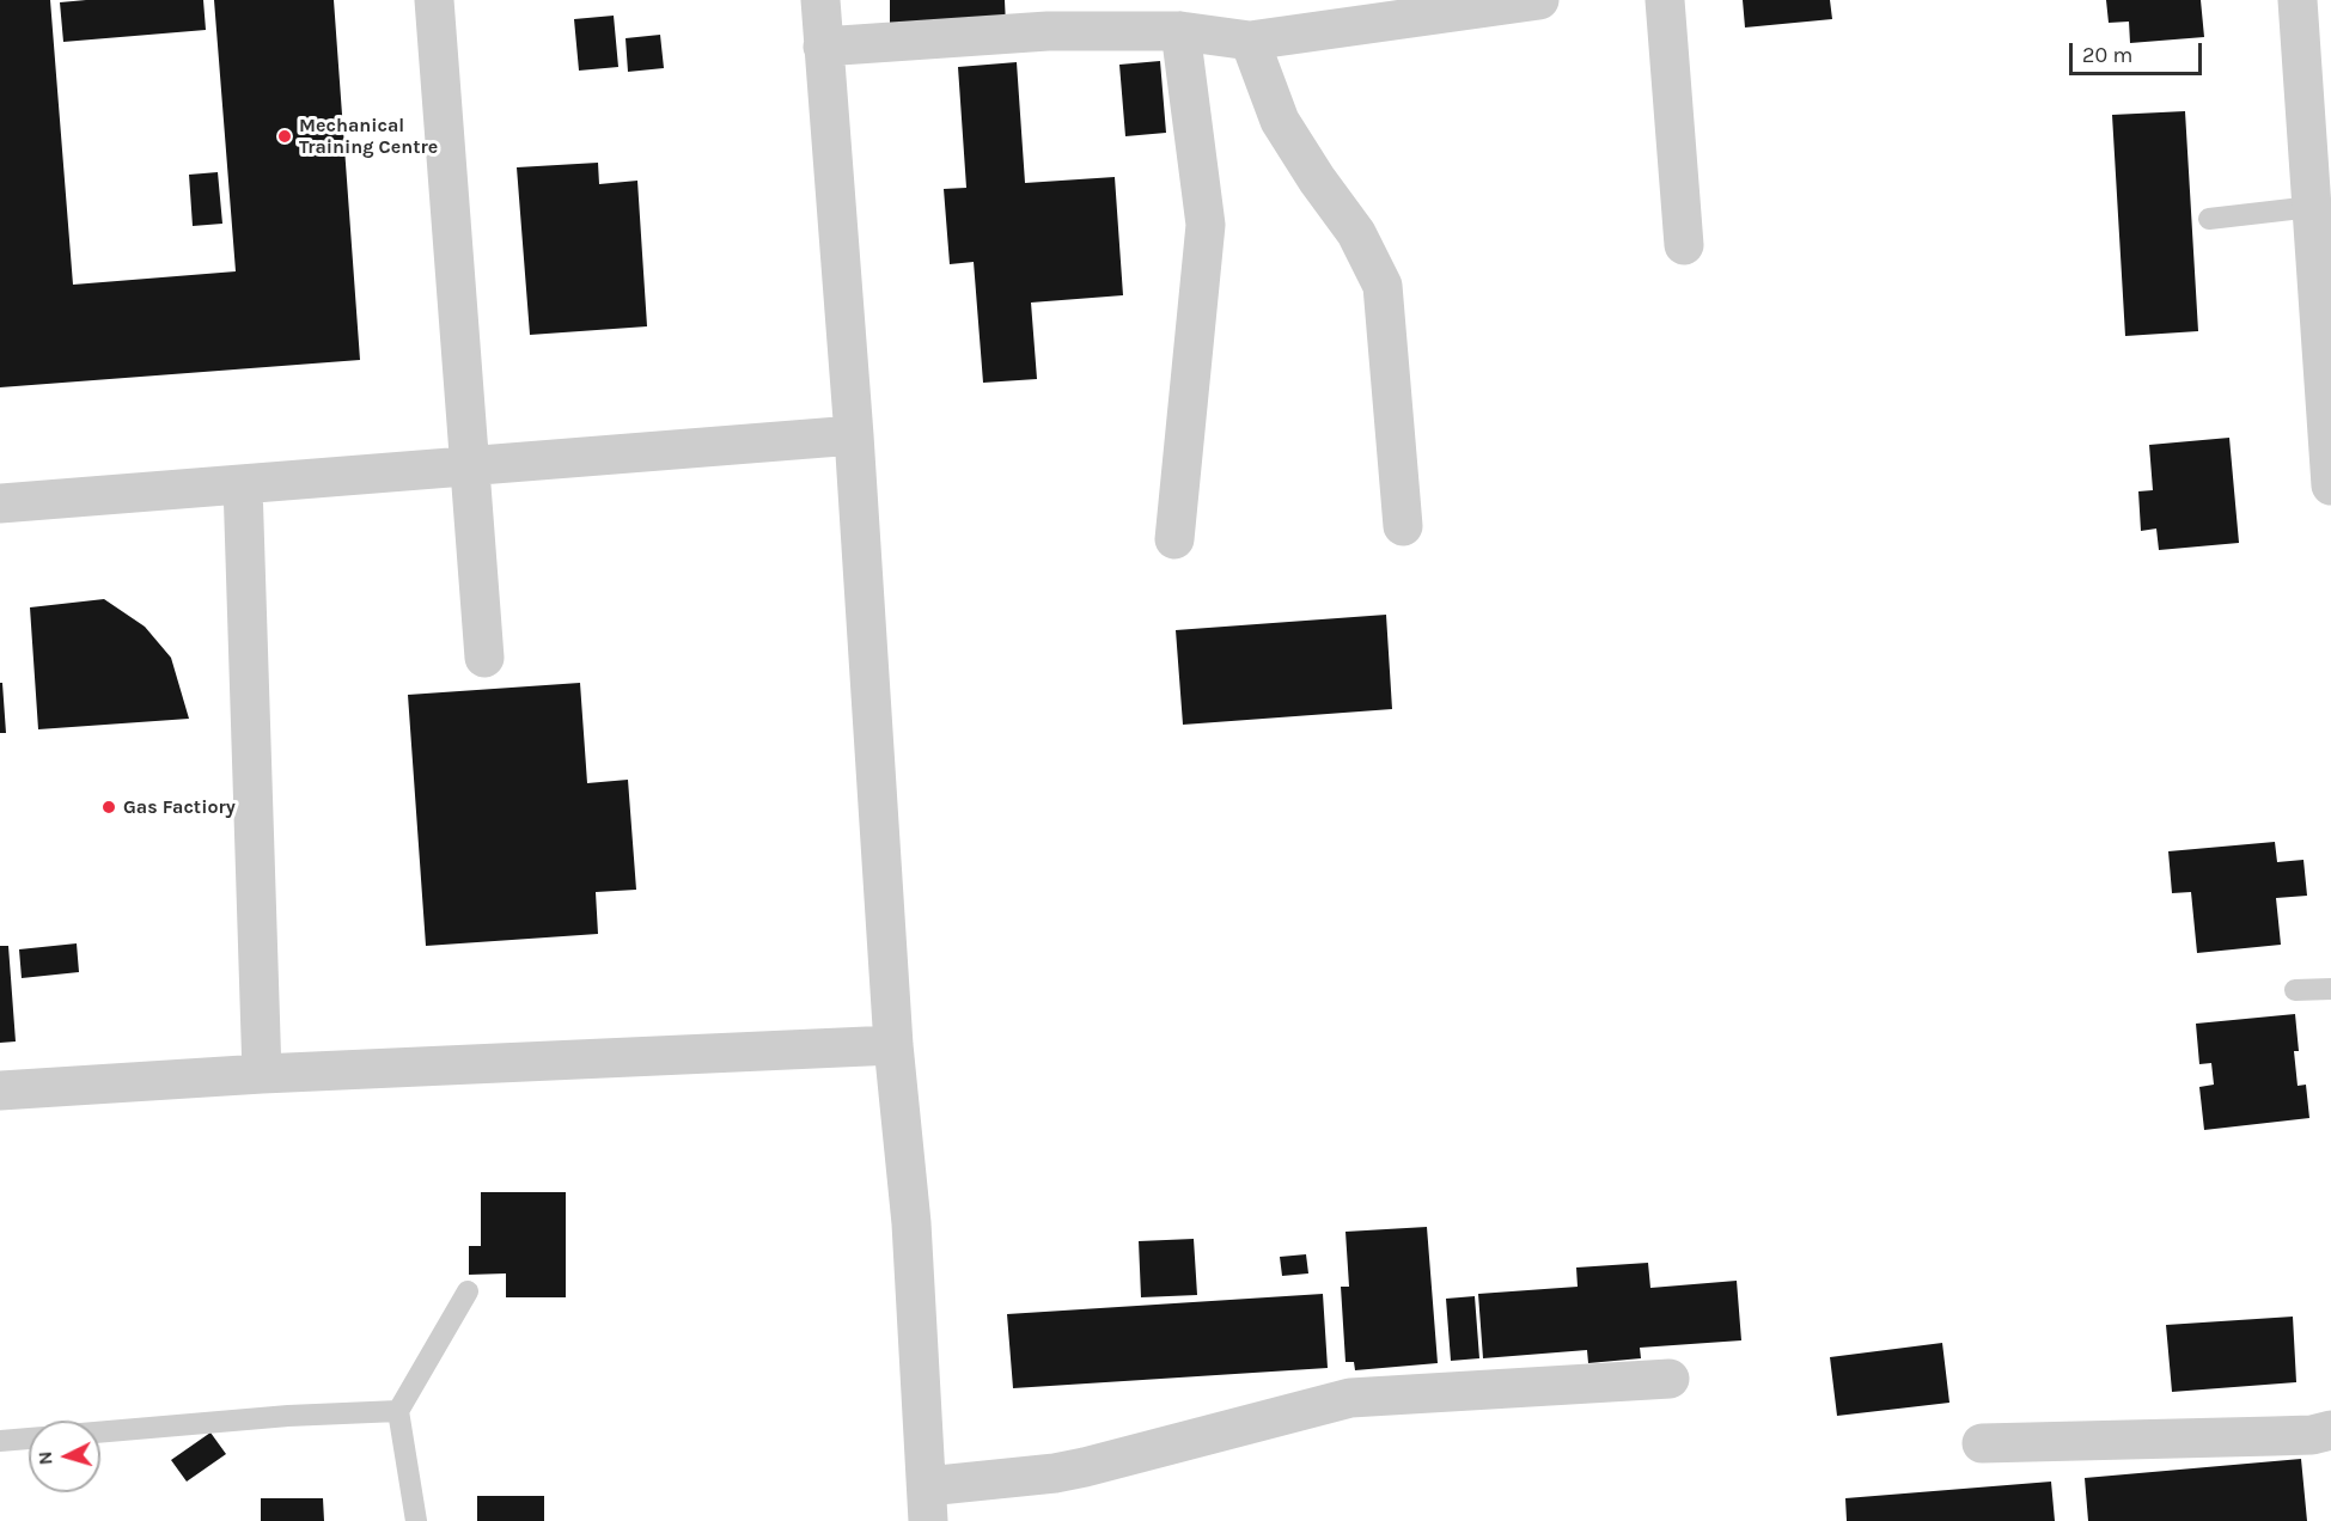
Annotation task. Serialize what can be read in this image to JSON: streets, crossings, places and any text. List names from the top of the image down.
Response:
{
  "places": ["Mechanical Training Centre", "Gas Factiory"],
  "scale_bar": "20 m",
  "north": "left"
}
